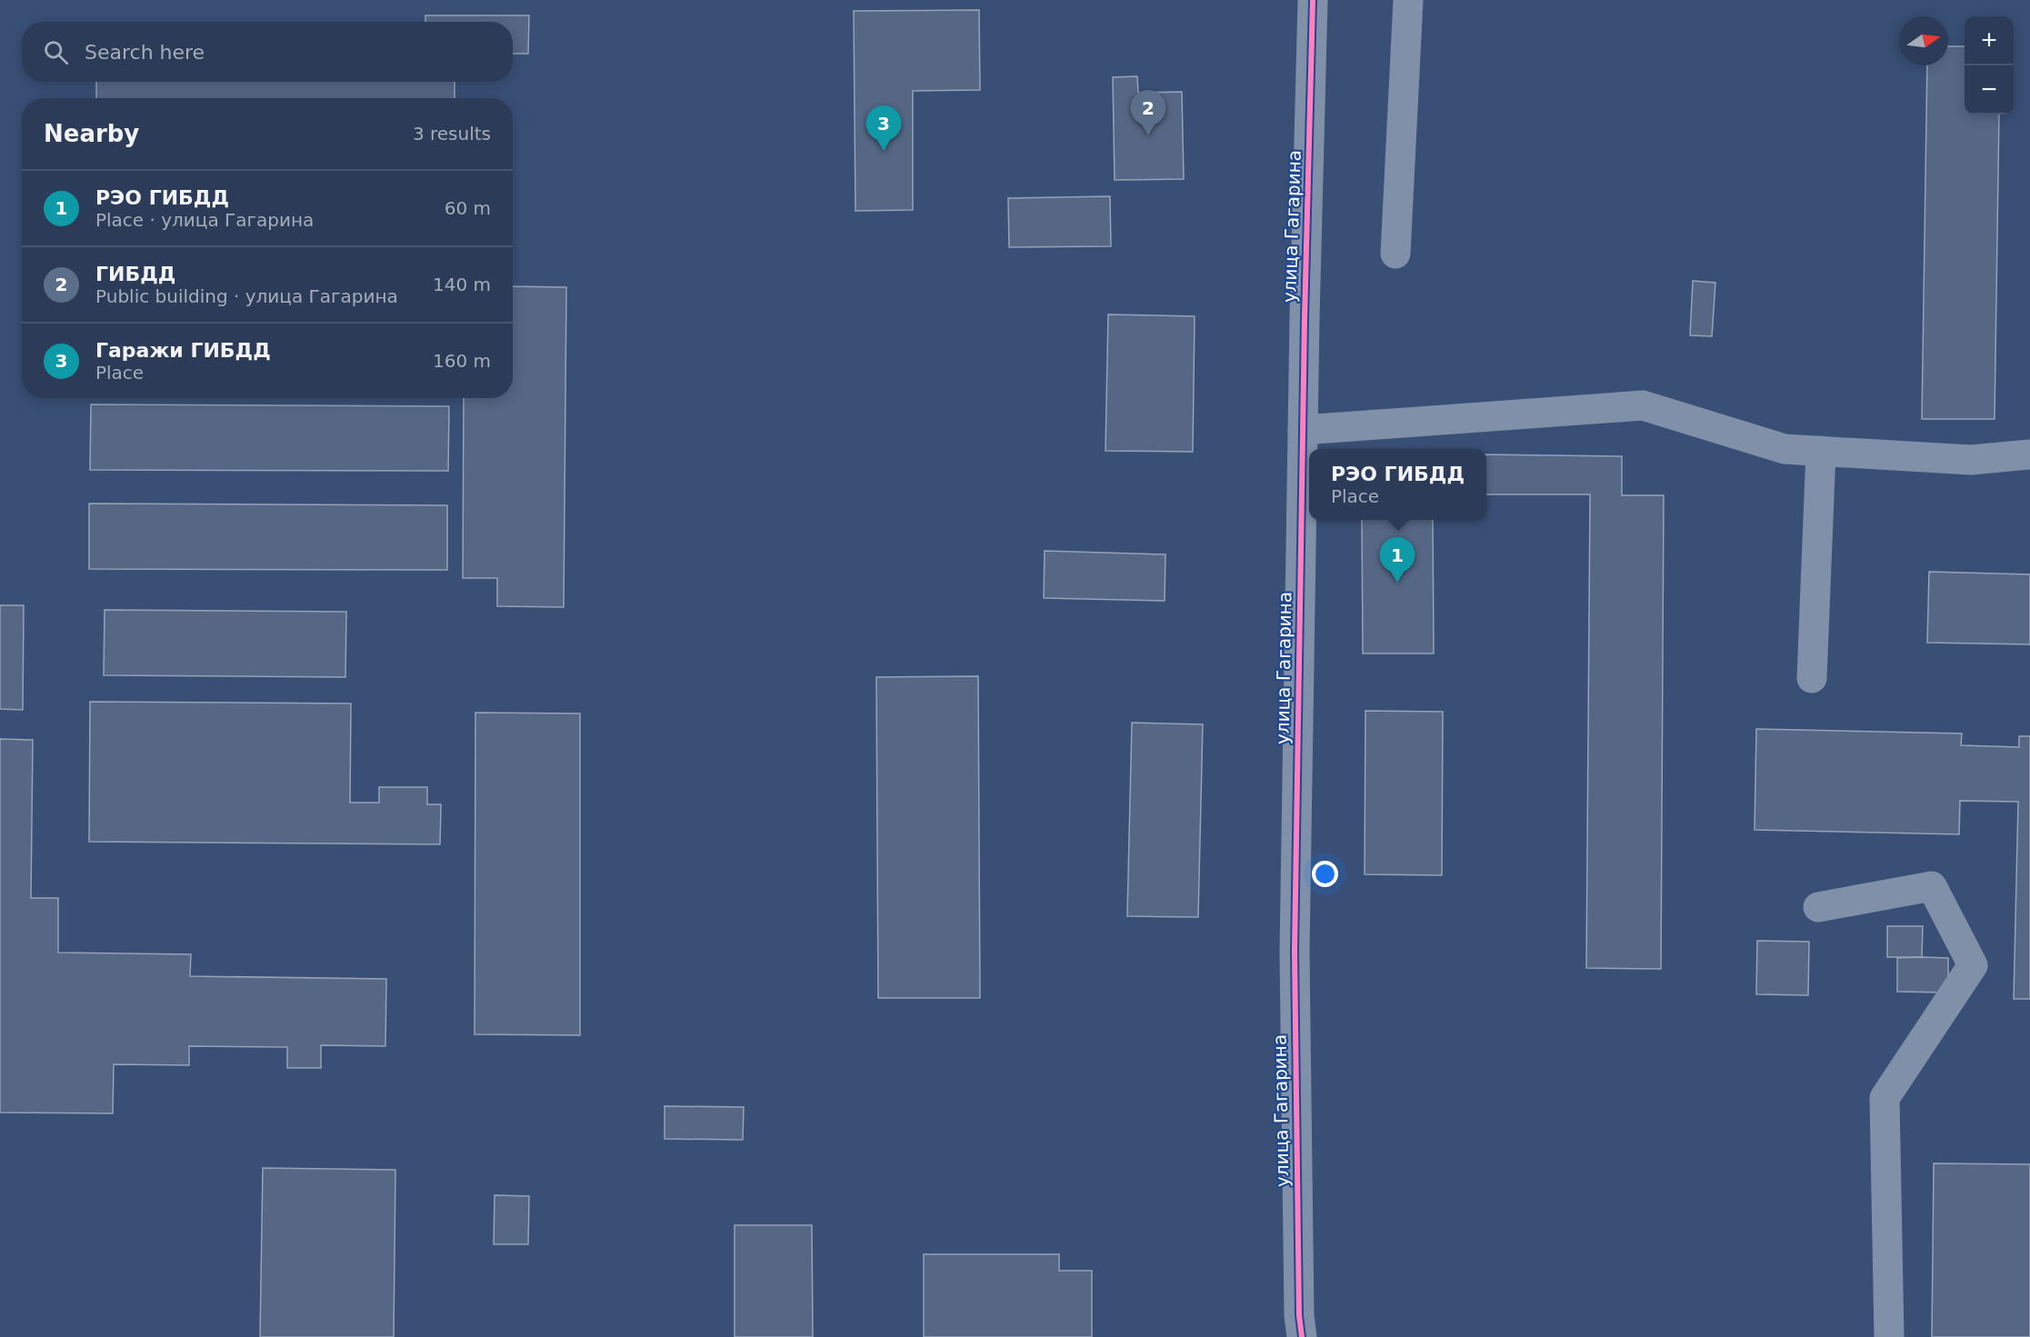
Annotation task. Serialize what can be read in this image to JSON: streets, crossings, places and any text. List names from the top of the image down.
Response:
{
  "streets": {
    "street": ["улица Гагарина"]
  },
  "north": "right",
  "page": {
    "map_buttons": ["+", "−"],
    "search": "Search here",
    "pins": ["2", "3", "1"],
    "heading": ["Nearby", "3 results"],
    "list": [
      {
        "mark": "1",
        "name": "РЭО ГИБДД",
        "note": "Place · улица Гагарина",
        "value": "60 m"
      },
      {
        "mark": "2",
        "name": "ГИБДД",
        "note": "Public building · улица Гагарина",
        "value": "140 m"
      },
      {
        "mark": "3",
        "name": "Гаражи ГИБДД",
        "note": "Place",
        "value": "160 m"
      }
    ],
    "popup": ["РЭО ГИБДД", "Place"]
  }
}
